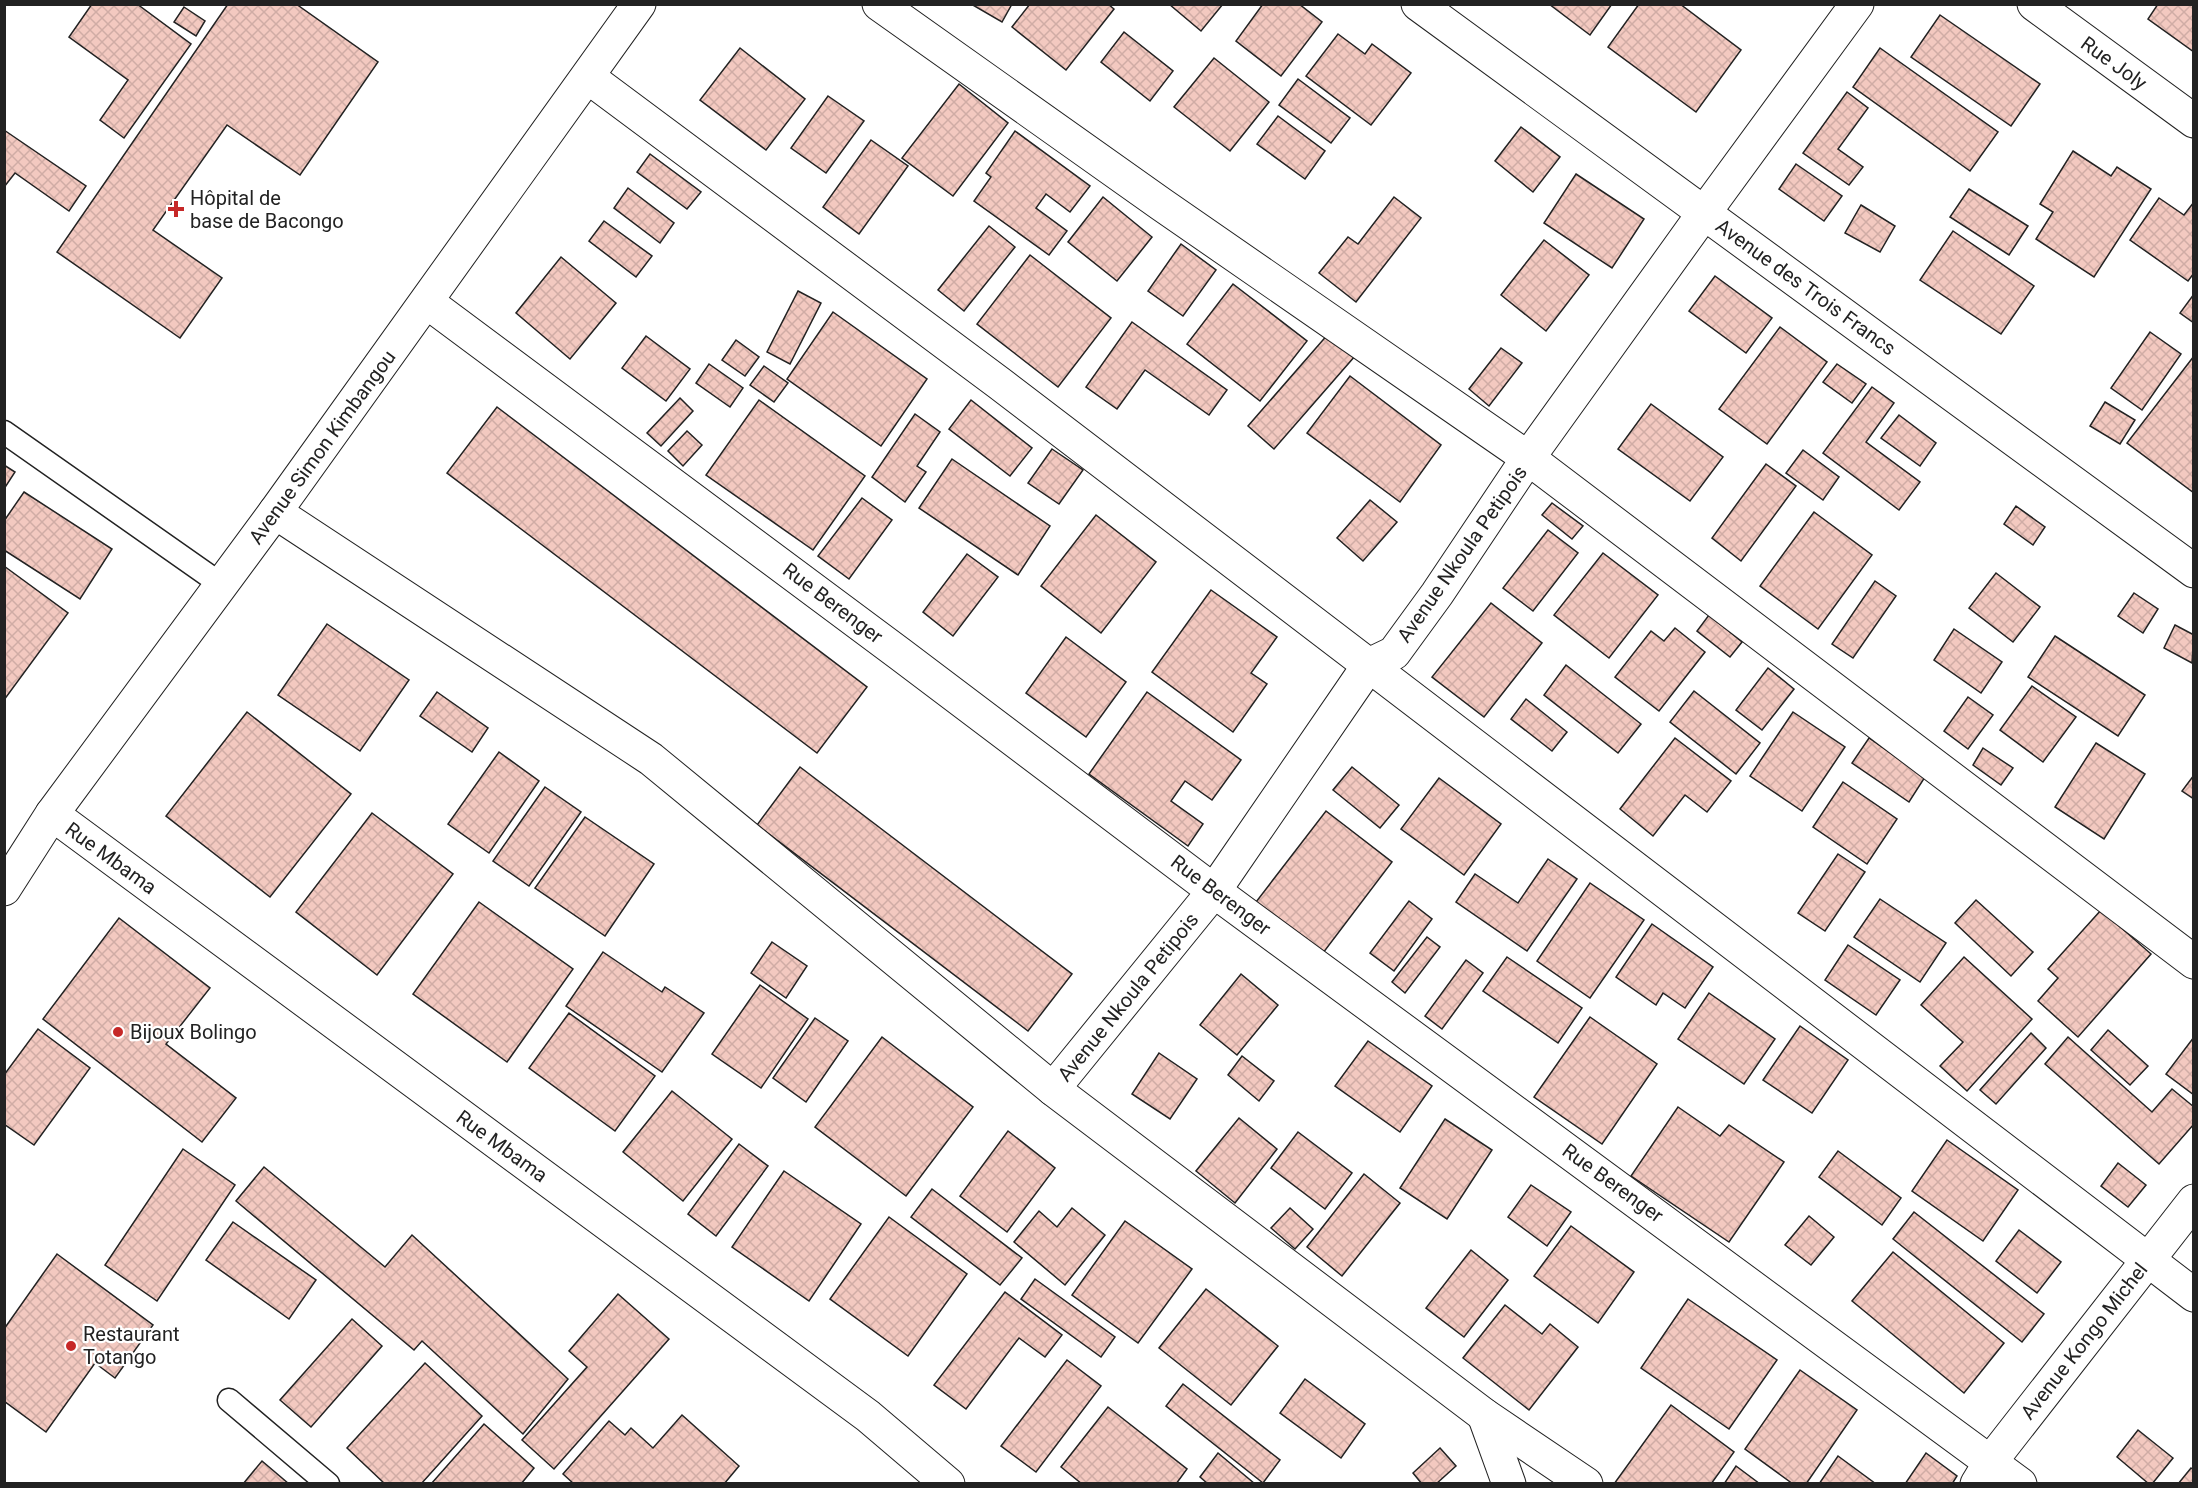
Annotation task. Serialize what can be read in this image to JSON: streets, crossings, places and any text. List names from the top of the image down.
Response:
{
  "streets": {
    "street": [
      "Rue Joly",
      "Avenue des Trois Francs",
      "Avenue Simon Kimbangou",
      "Avenue Nkoula Petipois",
      "Rue Berenger",
      "Rue Mbama",
      "Avenue Kongo Michel"
    ]
  },
  "crossings": [
    ["Avenue des Trois Francs", "Avenue Nkoula Petipois"],
    ["Avenue Simon Kimbangou", "Rue Berenger"],
    ["Avenue Simon Kimbangou", "Rue Mbama"],
    ["Avenue Nkoula Petipois", "Rue Berenger"],
    ["Rue Berenger", "Avenue Kongo Michel"]
  ],
  "places": {
    "health": ["Hôpital de base de Bacongo"],
    "other": ["Bijoux Bolingo", "Restaurant Totango"]
  }
}
